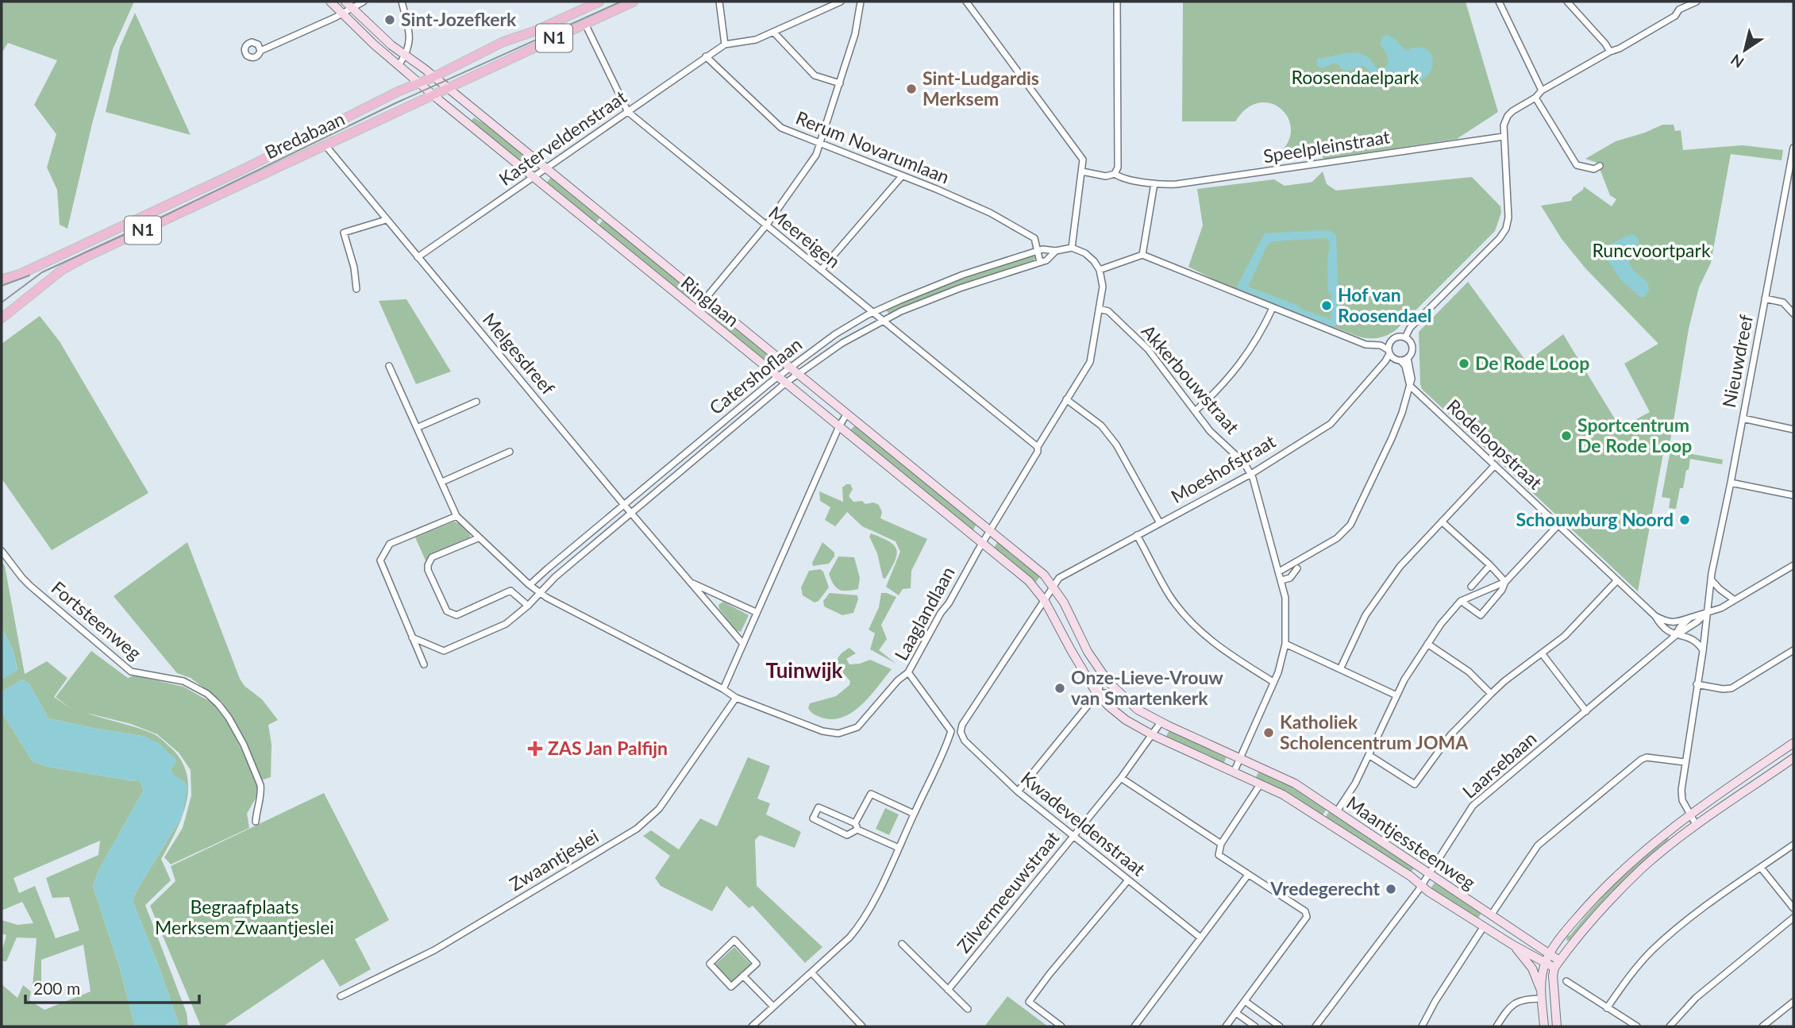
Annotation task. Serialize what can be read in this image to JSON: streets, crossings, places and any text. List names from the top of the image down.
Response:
{
  "streets": {
    "main road": ["N1", "Bredabaan"],
    "street": [
      "Kasterveldenstraat",
      "Speelpleinstraat",
      "Rerum Novarumlaan",
      "Meereigen",
      "Ringlaan",
      "Melgesdreef",
      "Nieuwdreef",
      "Catershoflaan",
      "Akkerbouwstraat",
      "Rodeloopstraat",
      "Moeshofstraat",
      "Laaglandlaan",
      "Fortsteenweg",
      "Laarsebaan",
      "Kwadeveldenstraat",
      "Maantjessteenweg",
      "Zwaantjeslei",
      "Zilvermeeuwstraat"
    ]
  },
  "crossings": [
    ["Bredabaan", "Meereigen"],
    ["Bredabaan", "Ringlaan"],
    ["Bredabaan", "Melgesdreef"],
    ["Kasterveldenstraat", "Rerum Novarumlaan"],
    ["Kasterveldenstraat", "Meereigen"],
    ["Kasterveldenstraat", "Ringlaan"],
    ["Kasterveldenstraat", "Melgesdreef"],
    ["Rerum Novarumlaan", "Catershoflaan"],
    ["Meereigen", "Catershoflaan"],
    ["Meereigen", "Laaglandlaan"],
    ["Ringlaan", "Catershoflaan"],
    ["Ringlaan", "Laaglandlaan"],
    ["Ringlaan", "Maantjessteenweg"],
    ["Melgesdreef", "Catershoflaan"],
    ["Nieuwdreef", "Laarsebaan"],
    ["Akkerbouwstraat", "Moeshofstraat"],
    ["Akkerbouwstraat", "Laaglandlaan"],
    ["Akkerbouwstraat", "Maantjessteenweg"],
    ["Rodeloopstraat", "Laarsebaan"],
    ["Moeshofstraat", "Maantjessteenweg"],
    ["Laaglandlaan", "Maantjessteenweg"],
    ["Laarsebaan", "Maantjessteenweg"],
    ["Kwadeveldenstraat", "Zilvermeeuwstraat"],
    ["Maantjessteenweg", "Zilvermeeuwstraat"]
  ],
  "districts": ["Tuinwijk"],
  "parks": ["Roosendaelpark", "Runcvoortpark", "Begraafplaats Merksem Zwaantjeslei"],
  "places": {
    "other": [
      "Sint-Jozefkerk",
      "Sint-Ludgardis Merksem",
      "Hof van Roosendael",
      "De Rode Loop",
      "Sportcentrum De Rode Loop",
      "Schouwburg Noord",
      "Onze-Lieve-Vrouw van Smartenkerk",
      "Katholiek Scholencentrum JOMA",
      "Vredegerecht"
    ],
    "health": ["ZAS Jan Palfijn"]
  },
  "scale_bar": "200 m",
  "north": "bottom left"
}
